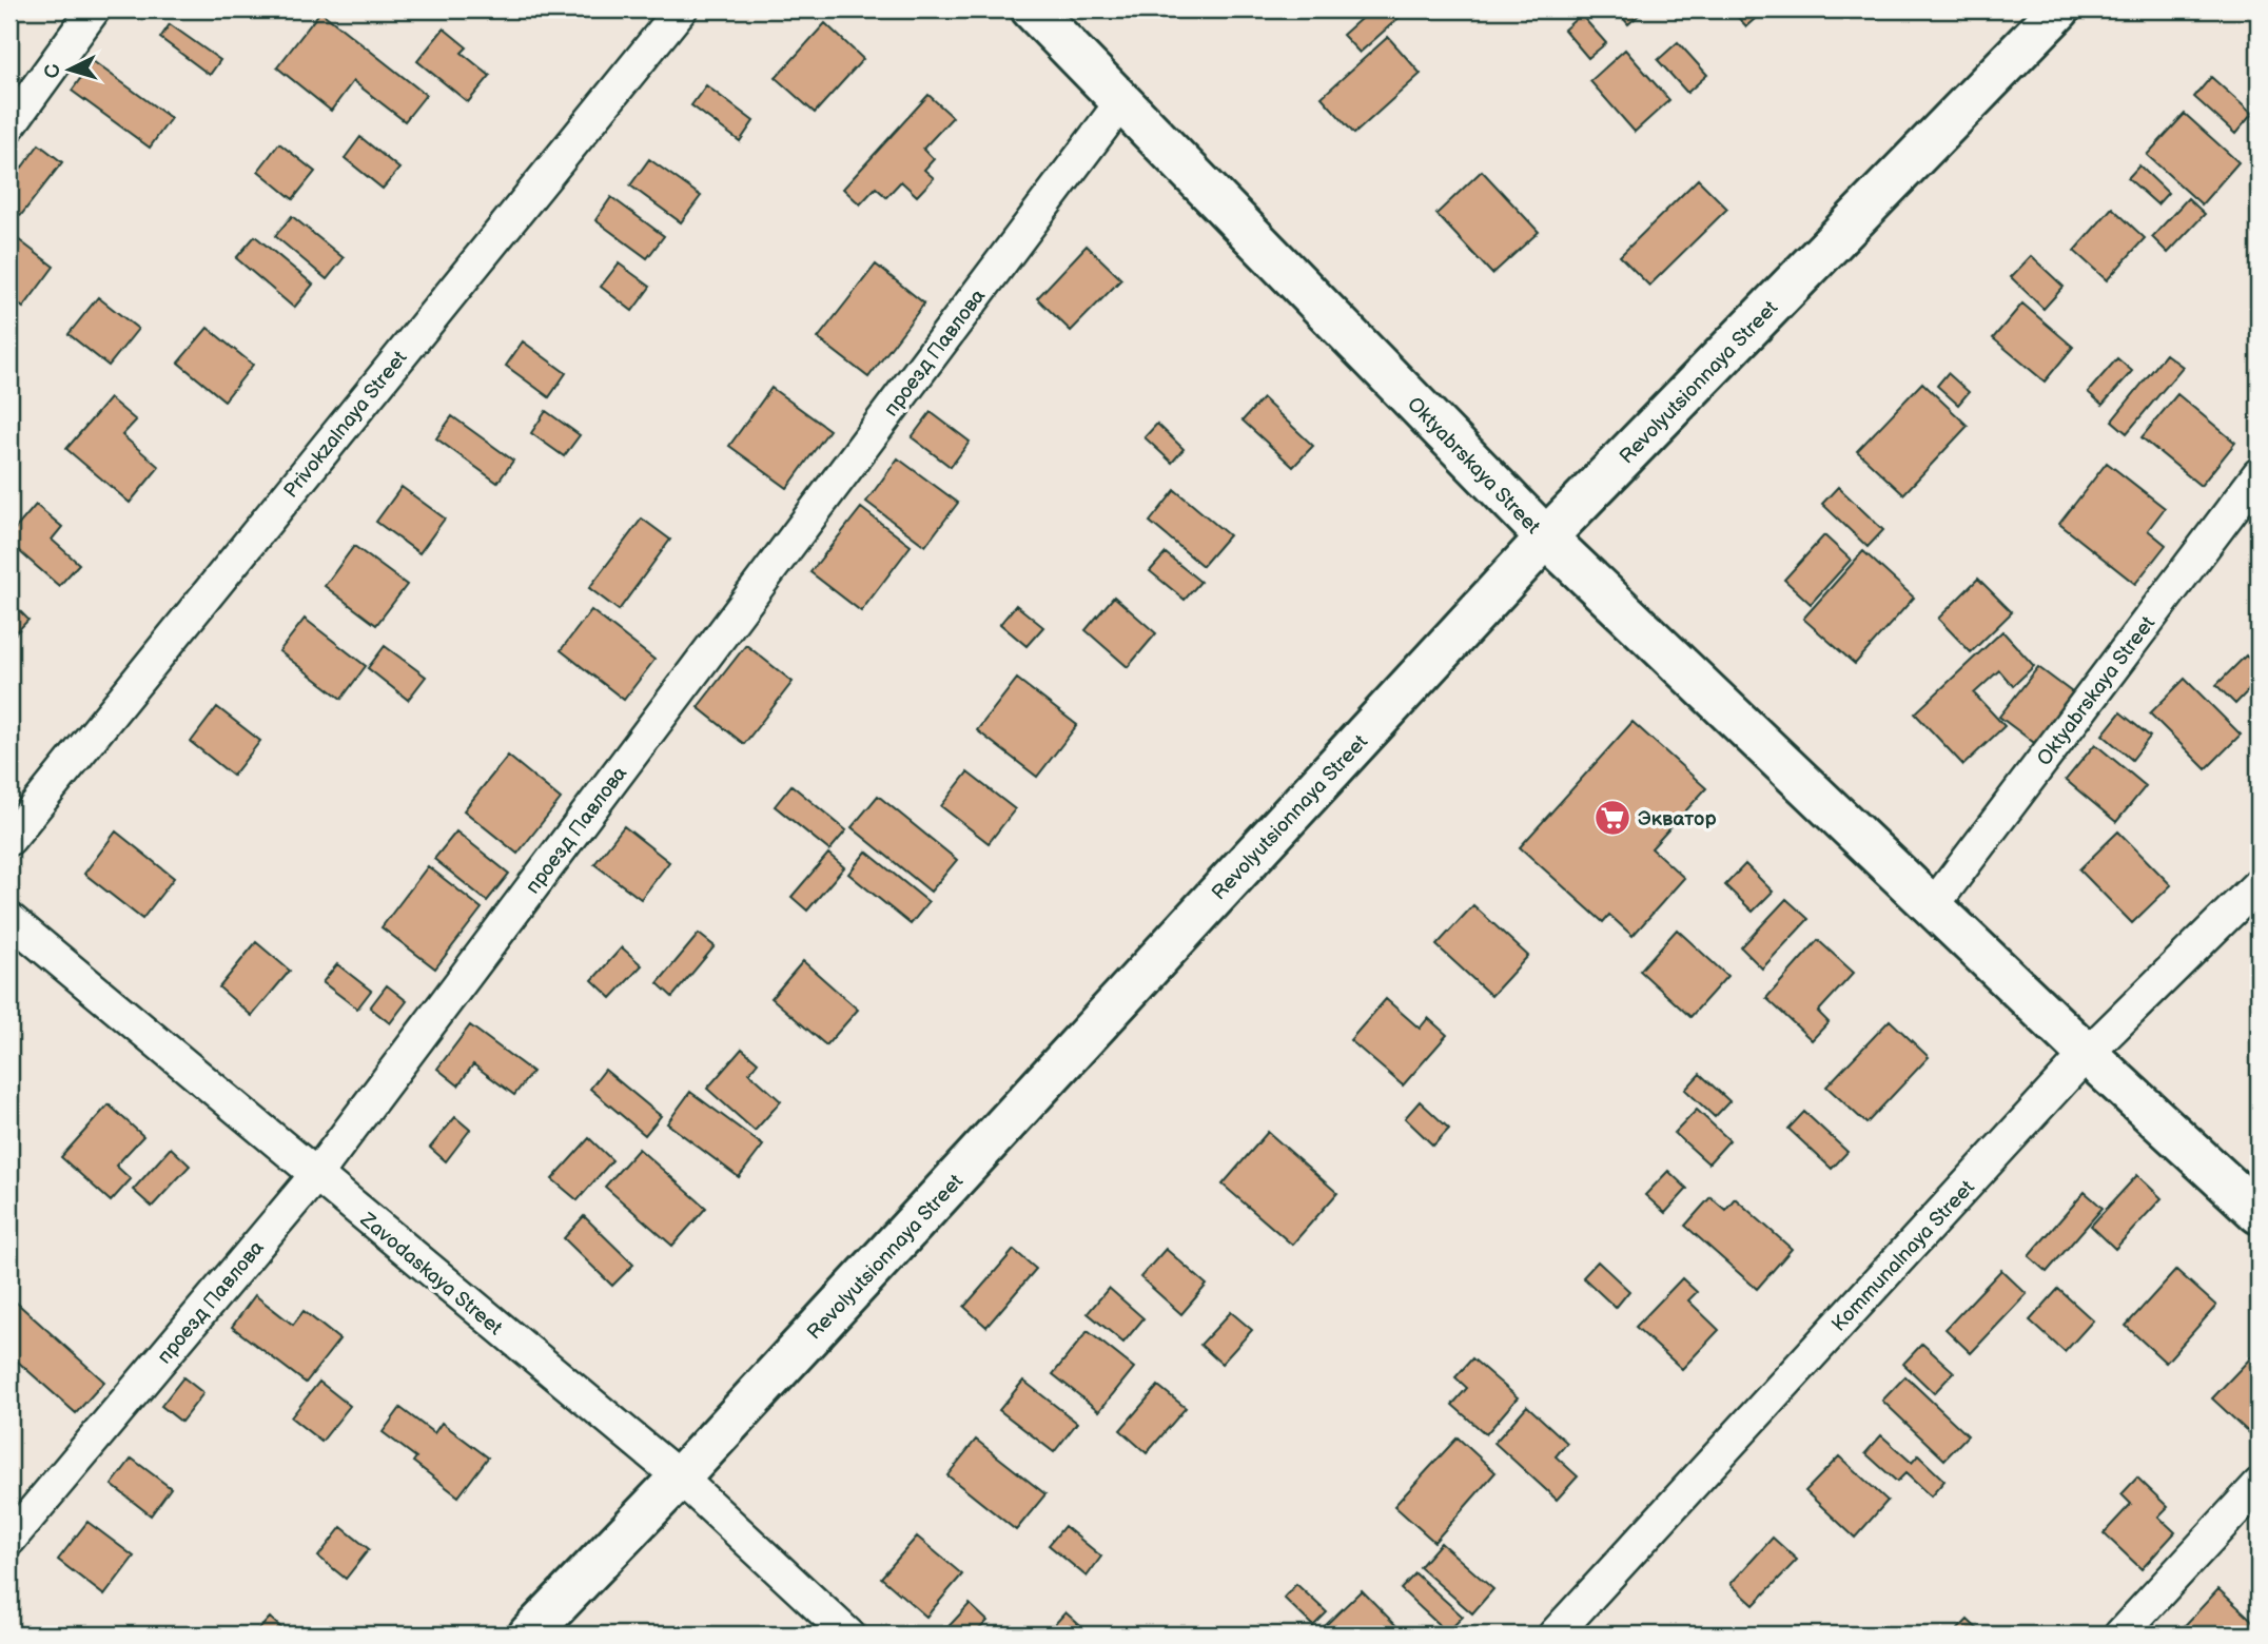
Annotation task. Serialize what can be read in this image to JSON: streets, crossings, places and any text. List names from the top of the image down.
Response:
{
  "streets": {
    "street": [
      "проезд Павлова",
      "Revolyutsionnaya Street",
      "Privokzalnaya Street",
      "Oktyabrskaya Street",
      "Kommunalnaya Street",
      "Zavodaskaya Street"
    ]
  },
  "crossings": [
    ["проезд Павлова", "Oktyabrskaya Street"],
    ["проезд Павлова", "Zavodaskaya Street"],
    ["Revolyutsionnaya Street", "Oktyabrskaya Street"],
    ["Revolyutsionnaya Street", "Zavodaskaya Street"],
    ["Oktyabrskaya Street", "Kommunalnaya Street"]
  ],
  "places": {
    "supermarket": ["Экватор"]
  },
  "north": "left"
}
